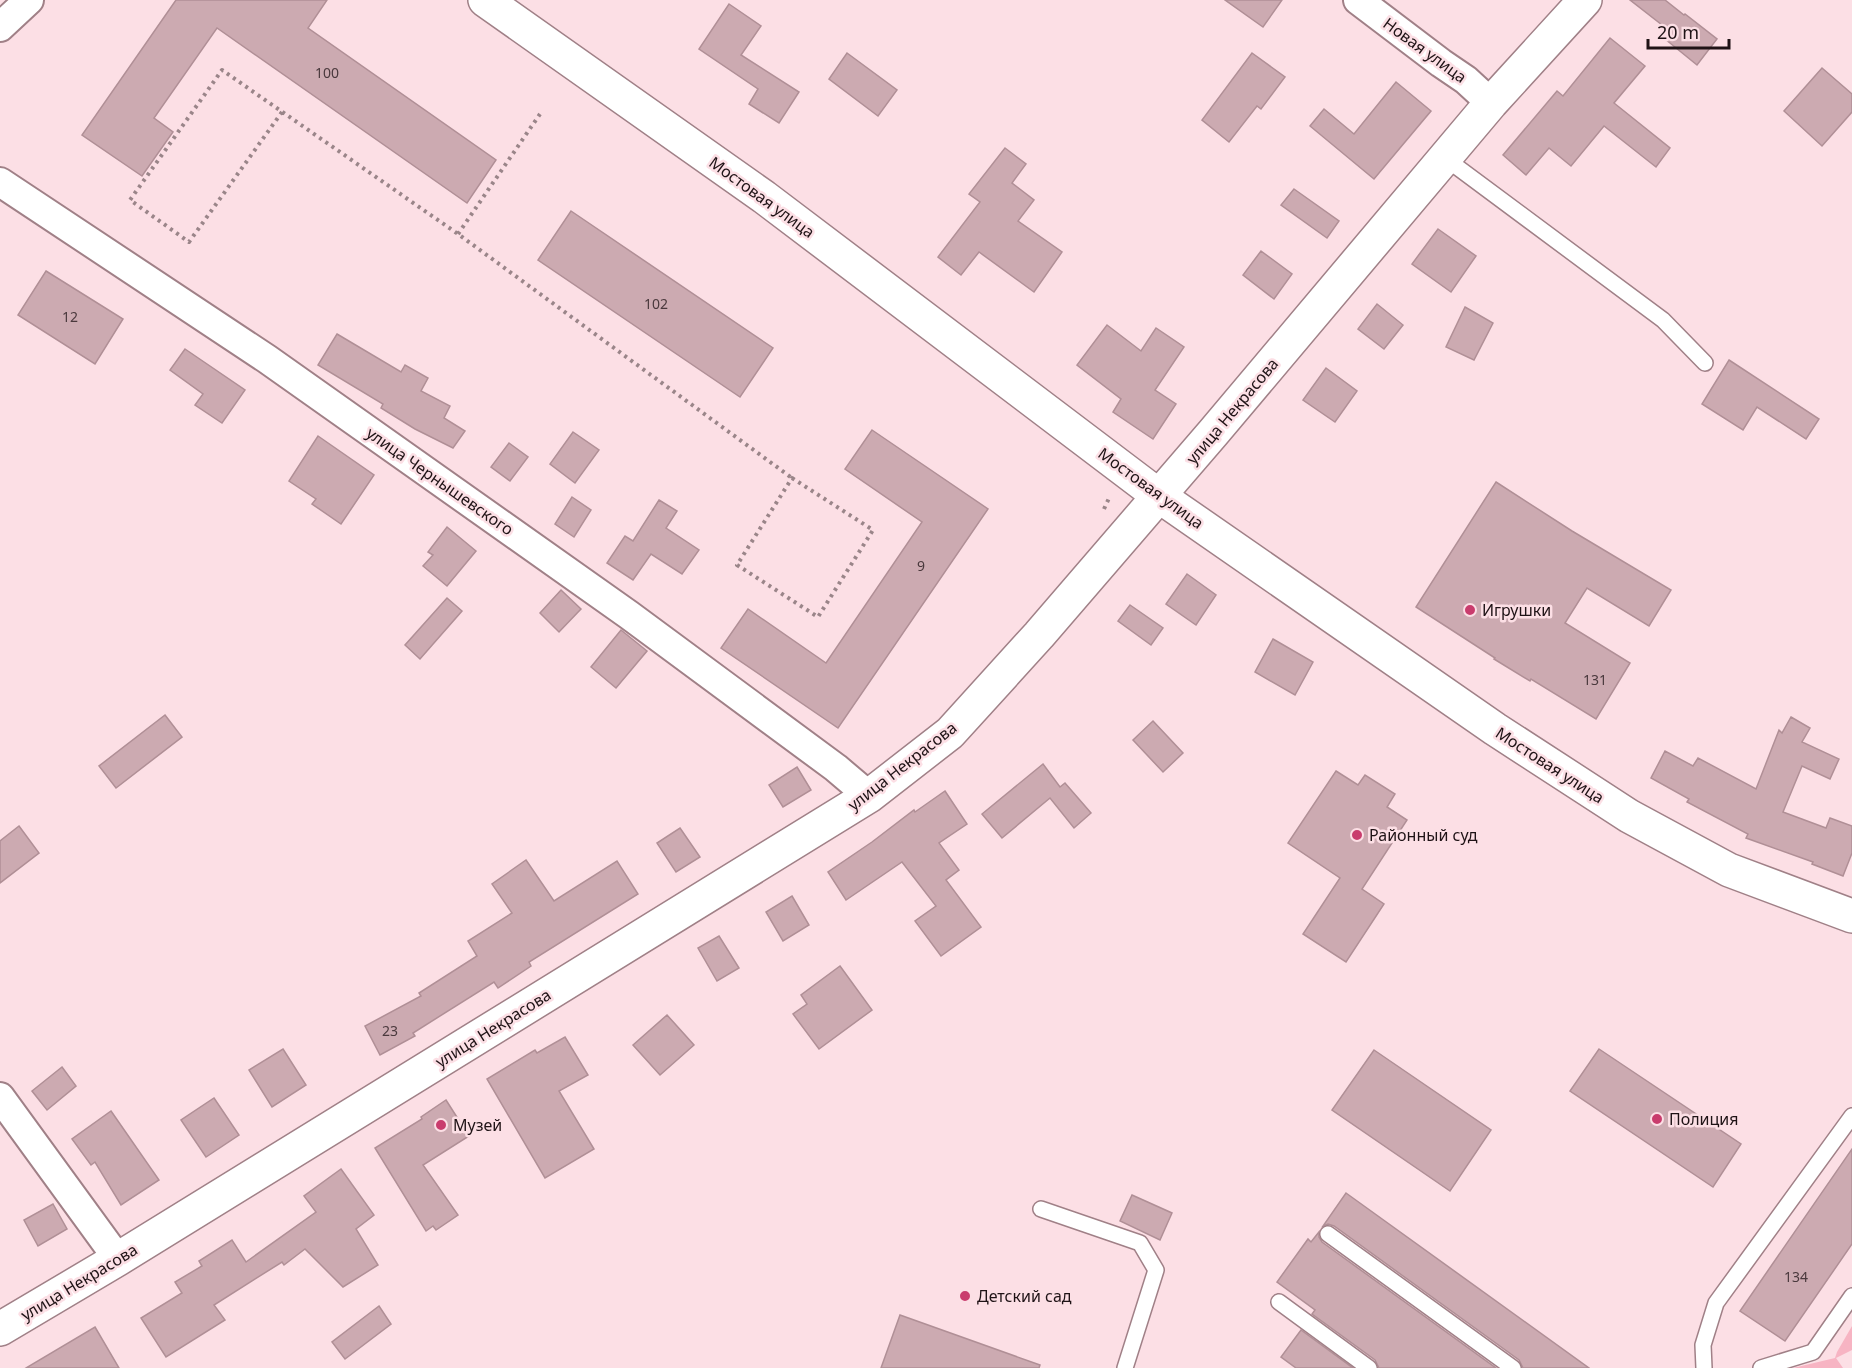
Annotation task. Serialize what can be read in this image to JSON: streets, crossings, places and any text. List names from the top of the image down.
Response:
{
  "streets": {
    "street": [
      "Новая улица",
      "Мостовая улица",
      "улица Некрасова",
      "улица Чернышевского"
    ]
  },
  "crossings": [
    ["Новая улица", "улица Некрасова"],
    ["Мостовая улица", "улица Некрасова"],
    ["улица Некрасова", "улица Чернышевского"]
  ],
  "places": [
    "Игрушки",
    "Районный суд",
    "Полиция",
    "Музей",
    "Детский сад"
  ],
  "house_numbers": [
    "100",
    "102",
    "12",
    "9",
    "131",
    "23",
    "134"
  ],
  "scale_bar": "20 m"
}
